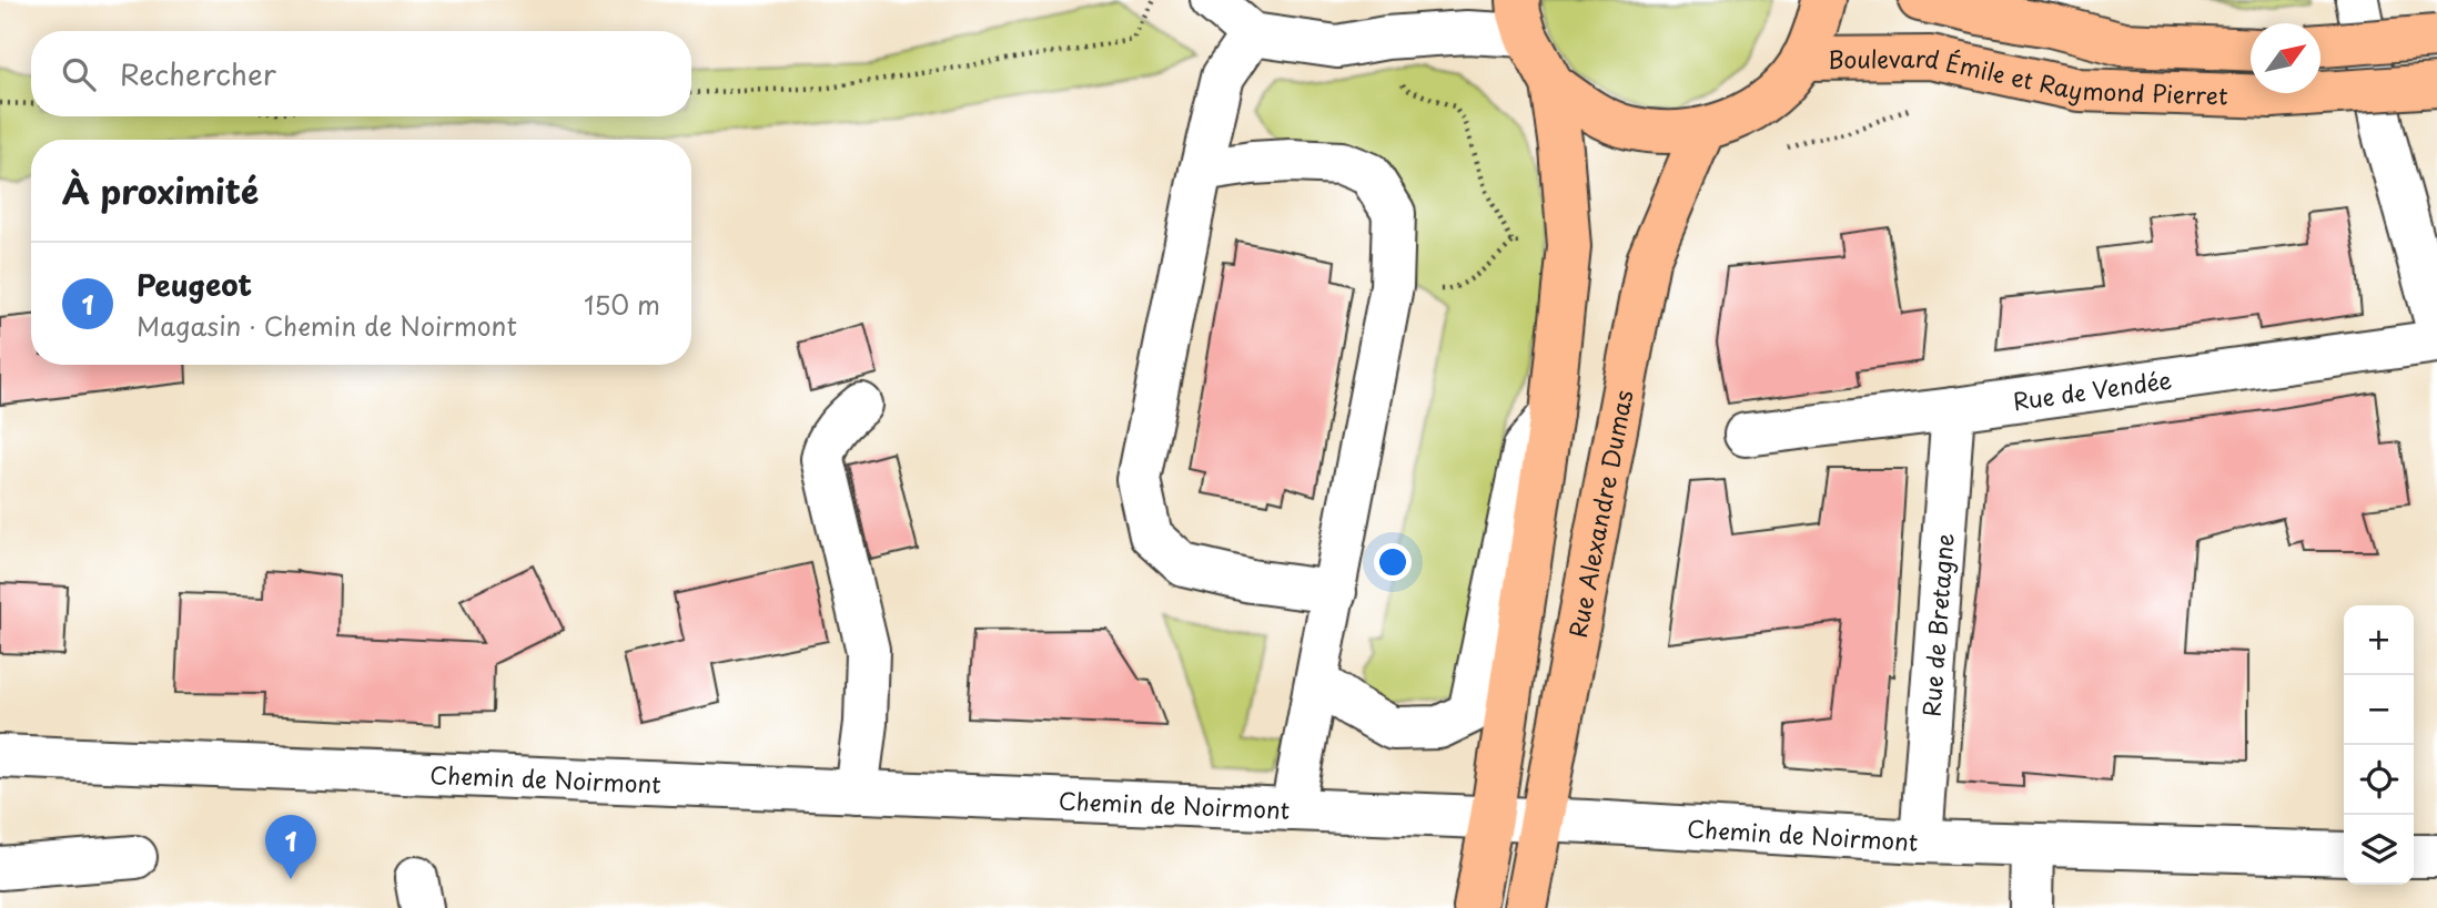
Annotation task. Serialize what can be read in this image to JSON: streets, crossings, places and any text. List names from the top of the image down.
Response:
{
  "streets": {
    "main road": ["Boulevard Émile et Raymond Pierret", "Rue Alexandre Dumas"],
    "street": ["Rue de Vendée", "Rue de Bretagne", "Chemin de Noirmont"]
  },
  "crossings": [
    ["Rue de Vendée", "Rue de Bretagne"],
    ["Rue Alexandre Dumas", "Chemin de Noirmont"],
    ["Rue de Bretagne", "Chemin de Noirmont"]
  ],
  "north": "top right",
  "page": {
    "search": "Rechercher",
    "heading": "À proximité",
    "list": [
      {
        "mark": "1",
        "name": "Peugeot",
        "note": "Magasin · Chemin de Noirmont",
        "value": "150 m"
      }
    ],
    "map_buttons": ["+", "−"],
    "pins": "1"
  }
}
